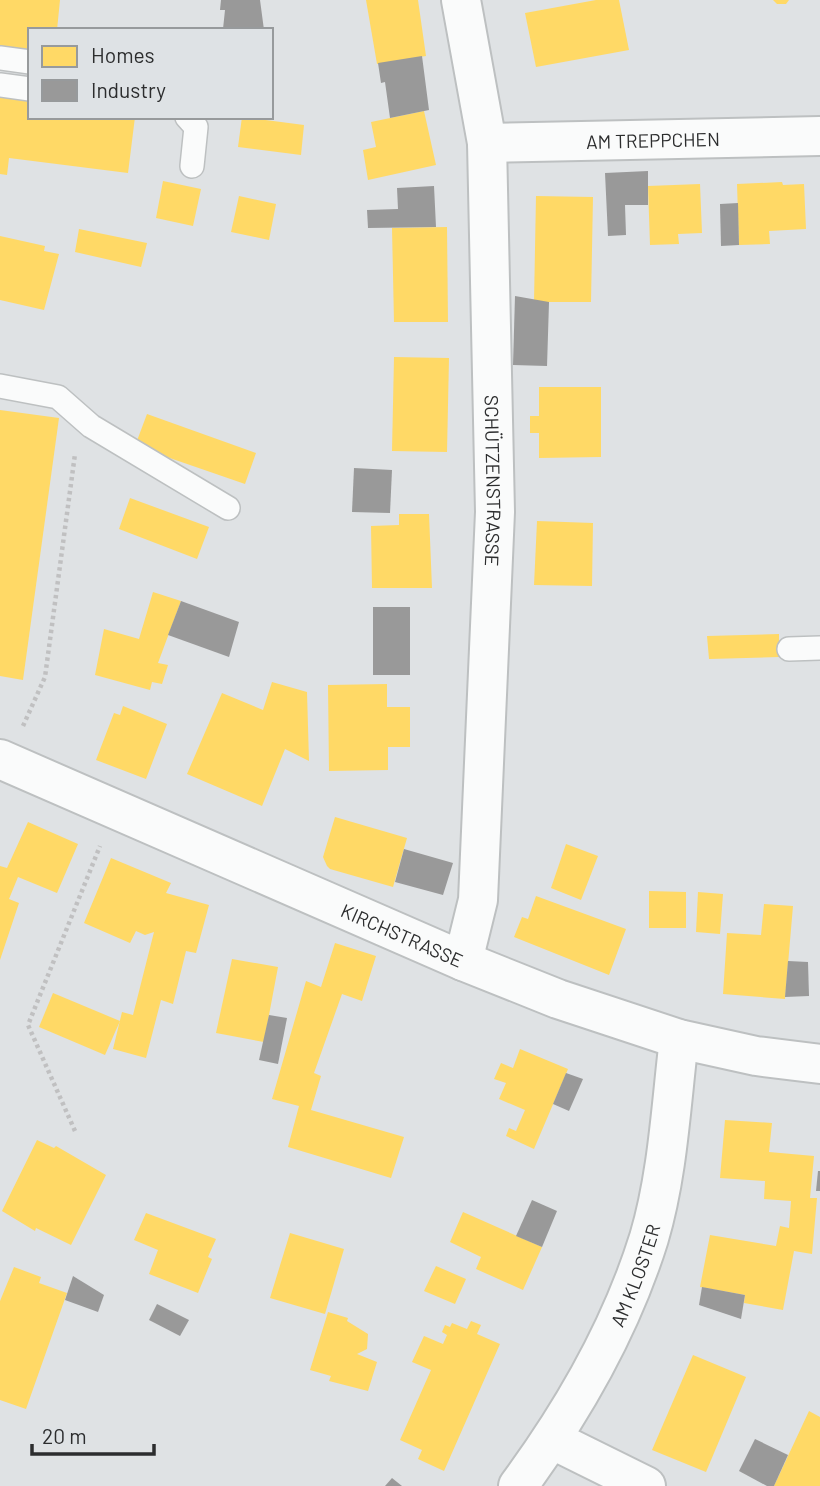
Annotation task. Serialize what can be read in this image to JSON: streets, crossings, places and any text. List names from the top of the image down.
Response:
{
  "streets": {
    "street": [
      "AM TREPPCHEN",
      "SCHÜTZENSTRASSE",
      "KIRCHSTRASSE",
      "AM KLOSTER"
    ]
  },
  "crossings": [
    ["AM TREPPCHEN", "SCHÜTZENSTRASSE"],
    ["SCHÜTZENSTRASSE", "KIRCHSTRASSE"],
    ["KIRCHSTRASSE", "AM KLOSTER"]
  ],
  "legend": ["Homes", "Industry"],
  "scale_bar": "20 m"
}
